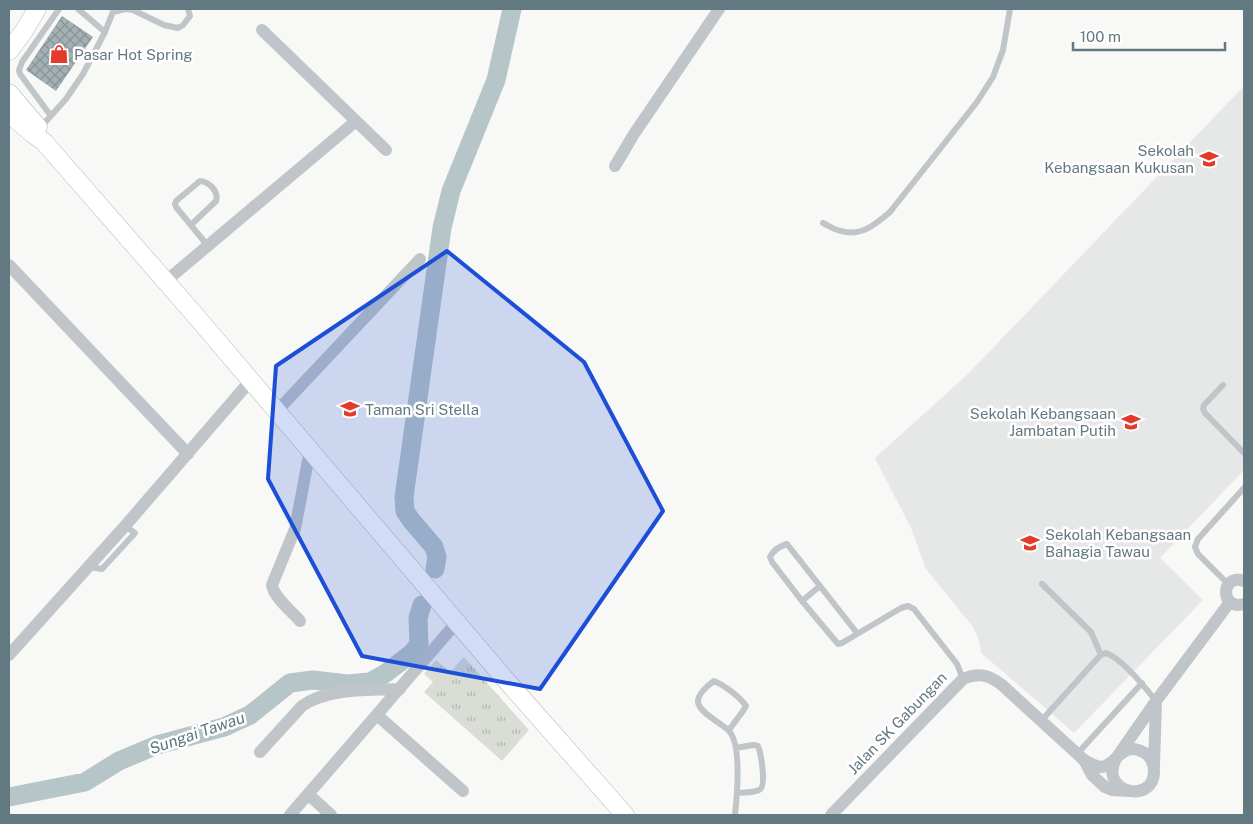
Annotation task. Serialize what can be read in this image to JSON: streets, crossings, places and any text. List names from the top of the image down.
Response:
{
  "streets": {
    "street": ["Jalan SK Gabungan"]
  },
  "water": ["Sungai Tawau"],
  "places": {
    "shop": ["Pasar Hot Spring"],
    "school or university": [
      "Sekolah Kebangsaan Kukusan",
      "Taman Sri Stella",
      "Sekolah Kebangsaan Jambatan Putih",
      "Sekolah Kebangsaan Bahagia Tawau"
    ]
  },
  "scale_bar": "100 m"
}
